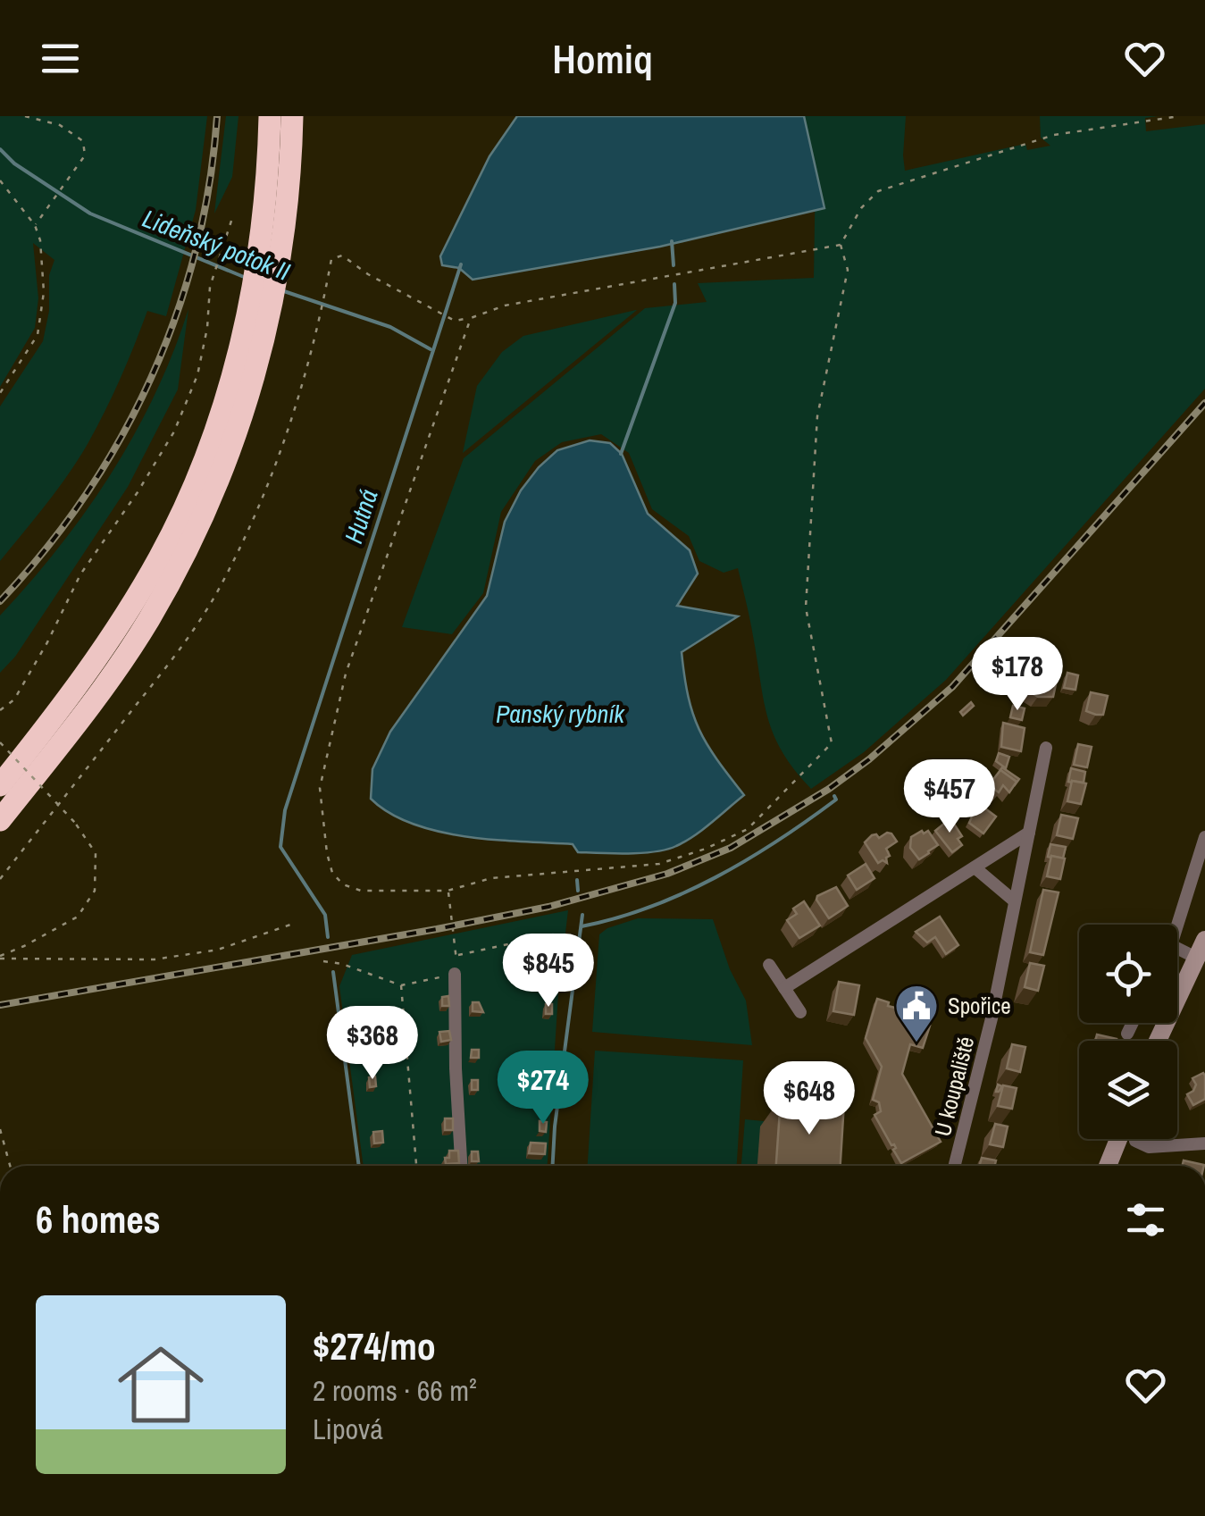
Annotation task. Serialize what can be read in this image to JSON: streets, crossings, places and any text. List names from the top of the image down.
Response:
{
  "streets": {
    "street": ["U koupaliště"]
  },
  "water": ["Lideňský potok II", "Hutná", "Panský rybník"],
  "places": {
    "public building": ["Spořice"]
  },
  "page": {
    "header": "Homiq",
    "price": [
      "$178",
      "$457",
      "$845",
      "$368",
      "$274",
      "$648"
    ],
    "heading": "6 homes",
    "list": [
      {
        "name": "$274/mo",
        "note": "2 rooms · 66 m² · Lipová"
      }
    ]
  }
}
